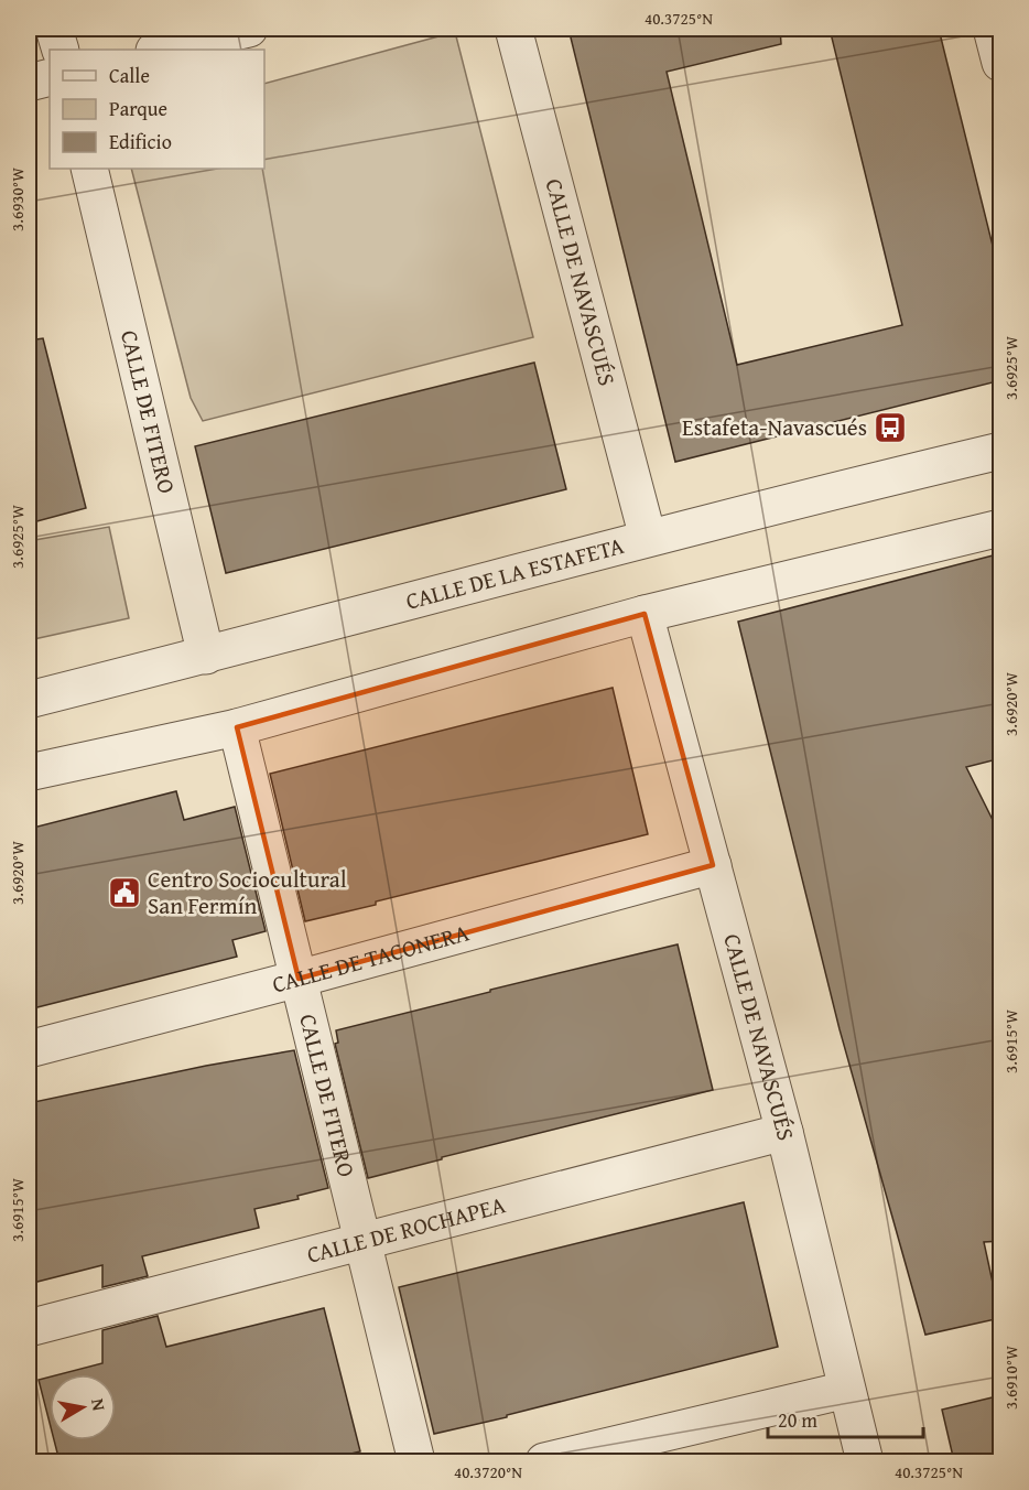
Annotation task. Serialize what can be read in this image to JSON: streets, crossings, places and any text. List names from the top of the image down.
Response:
{
  "streets": {
    "street": [
      "CALLE DE NAVASCUÉS",
      "CALLE DE FITERO",
      "CALLE DE LA ESTAFETA",
      "CALLE DE TACONERA",
      "CALLE DE ROCHAPEA"
    ]
  },
  "crossings": [
    ["CALLE DE NAVASCUÉS", "CALLE DE LA ESTAFETA"],
    ["CALLE DE NAVASCUÉS", "CALLE DE TACONERA"],
    ["CALLE DE NAVASCUÉS", "CALLE DE ROCHAPEA"],
    ["CALLE DE FITERO", "CALLE DE LA ESTAFETA"],
    ["CALLE DE FITERO", "CALLE DE TACONERA"],
    ["CALLE DE FITERO", "CALLE DE ROCHAPEA"]
  ],
  "places": {
    "bus stop": ["Estafeta-Navascués"],
    "public building": ["Centro Sociocultural San Fermín"]
  },
  "legend": ["Calle", "Parque", "Edificio"],
  "scale_bar": "20 m",
  "north": "right",
  "coordinates": [
    "40.3725°N",
    "3.6930°W",
    "3.6925°W",
    "3.6920°W",
    "3.6915°W",
    "3.6910°W",
    "40.3720°N"
  ]
}
